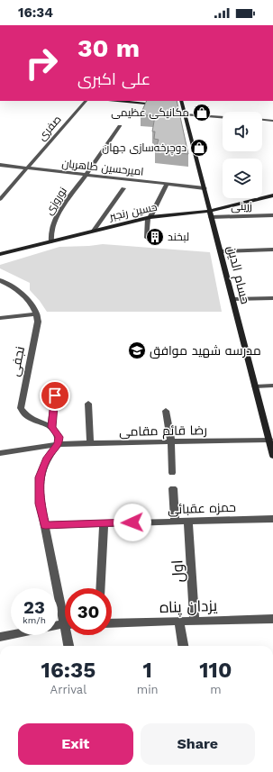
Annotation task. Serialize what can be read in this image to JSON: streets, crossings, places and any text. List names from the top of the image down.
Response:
{
  "streets": {
    "main road": ["حسین رنجبر", "حسام الدین"],
    "street": [
      "صفری",
      "امیرحسین طاهریان",
      "نوروزی",
      "زرینی",
      "نجفی",
      "رضا قائم مقامی",
      "حمزه عقبائی",
      "اول",
      "یزدان پناه"
    ]
  },
  "crossings": [
    ["صفری", "امیرحسین طاهریان"],
    ["امیرحسین طاهریان", "نوروزی"],
    ["امیرحسین طاهریان", "حسام الدین"],
    ["نوروزی", "حسین رنجبر"],
    ["زرینی", "حسین رنجبر"],
    ["زرینی", "حسام الدین"],
    ["حسین رنجبر", "حسام الدین"],
    ["حسام الدین", "رضا قائم مقامی"],
    ["حمزه عقبائی", "اول"],
    ["اول", "یزدان پناه"]
  ],
  "places": {
    "shop": ["مکانیکی عظیمی", "دوچرخه‌سازی جهان"],
    "building": ["لبخند"],
    "school or university": ["مدرسه شهید موافق"]
  },
  "page": {
    "status": "16:34",
    "turn": ["30 m", "علی اکبری"],
    "speed": "23 km/h",
    "limit": "30",
    "eta": [
      "16:35",
      "Arrival",
      "1",
      "min",
      "110",
      "m"
    ],
    "buttons": ["Exit", "Share"]
  }
}
